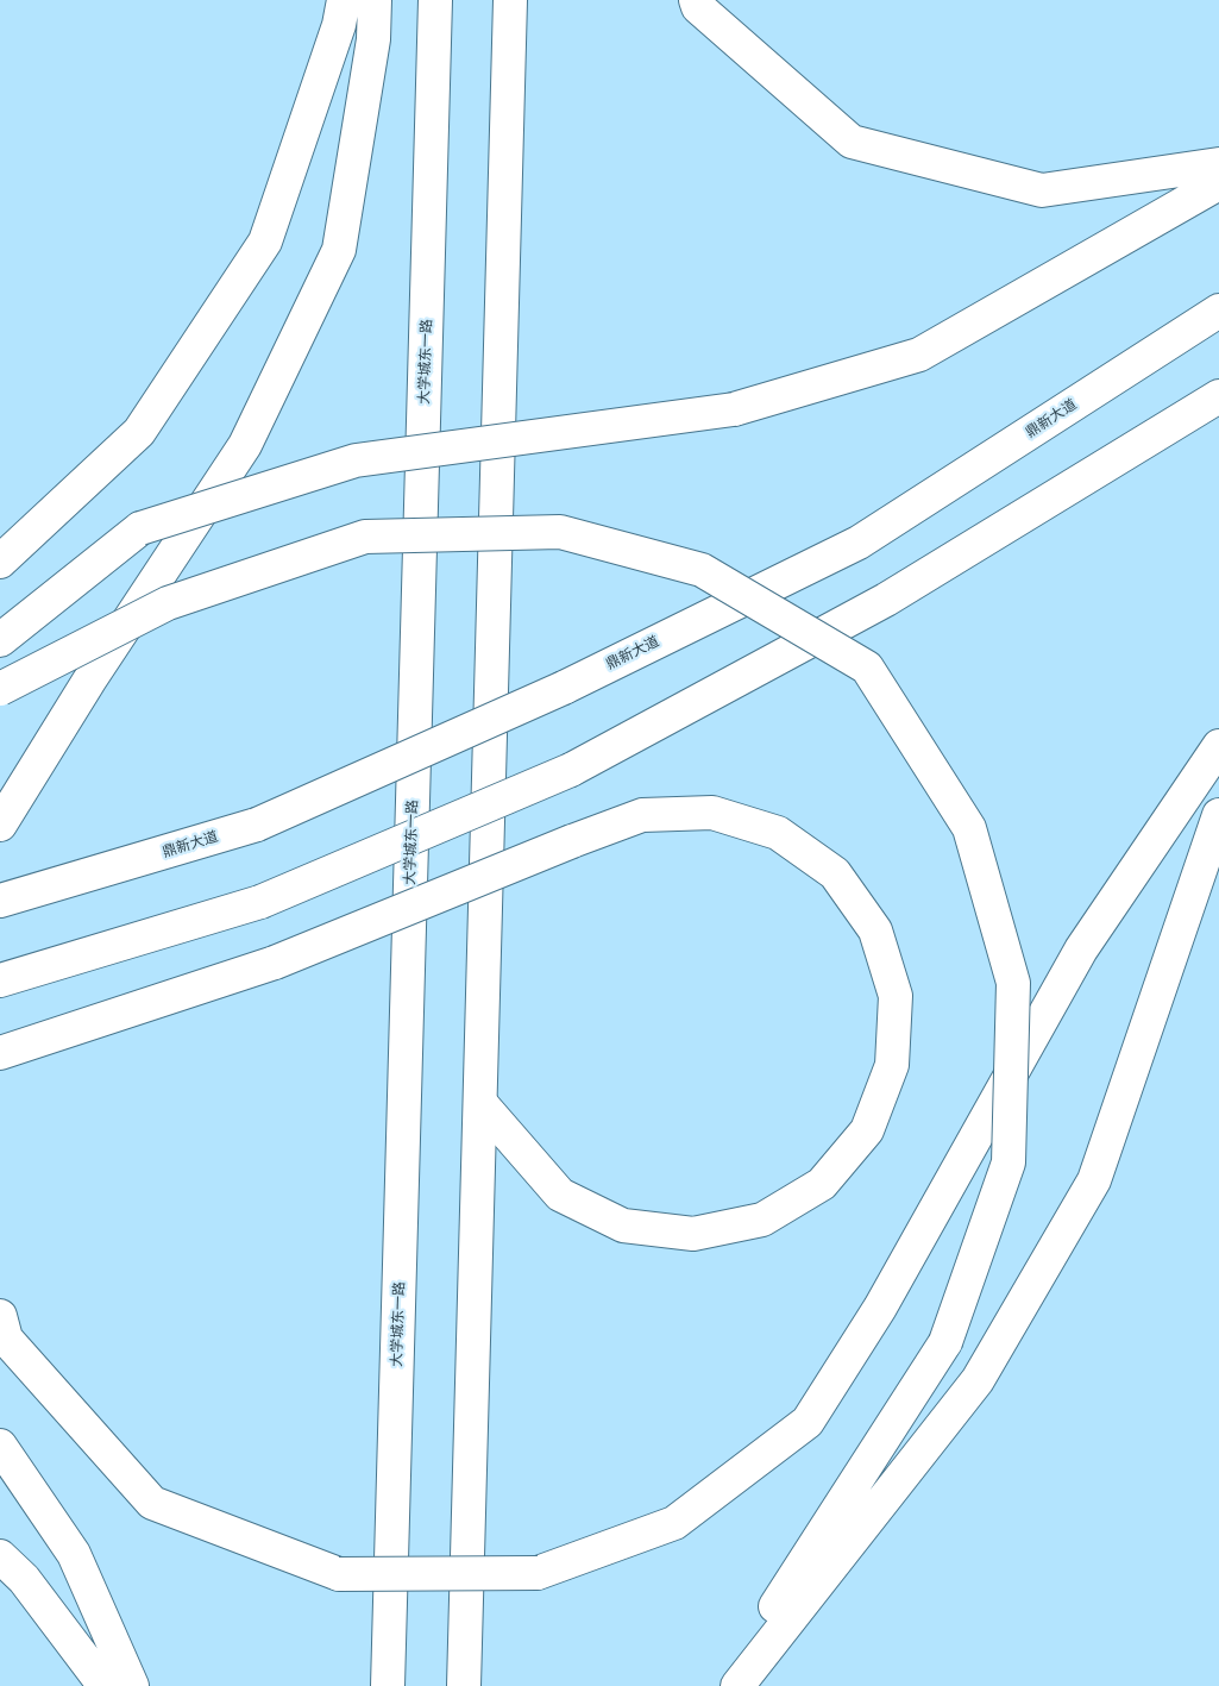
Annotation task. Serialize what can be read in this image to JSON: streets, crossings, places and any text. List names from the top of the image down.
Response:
{
  "streets": {
    "main road": ["大学城东一路", "鼎新大道"]
  }
}
